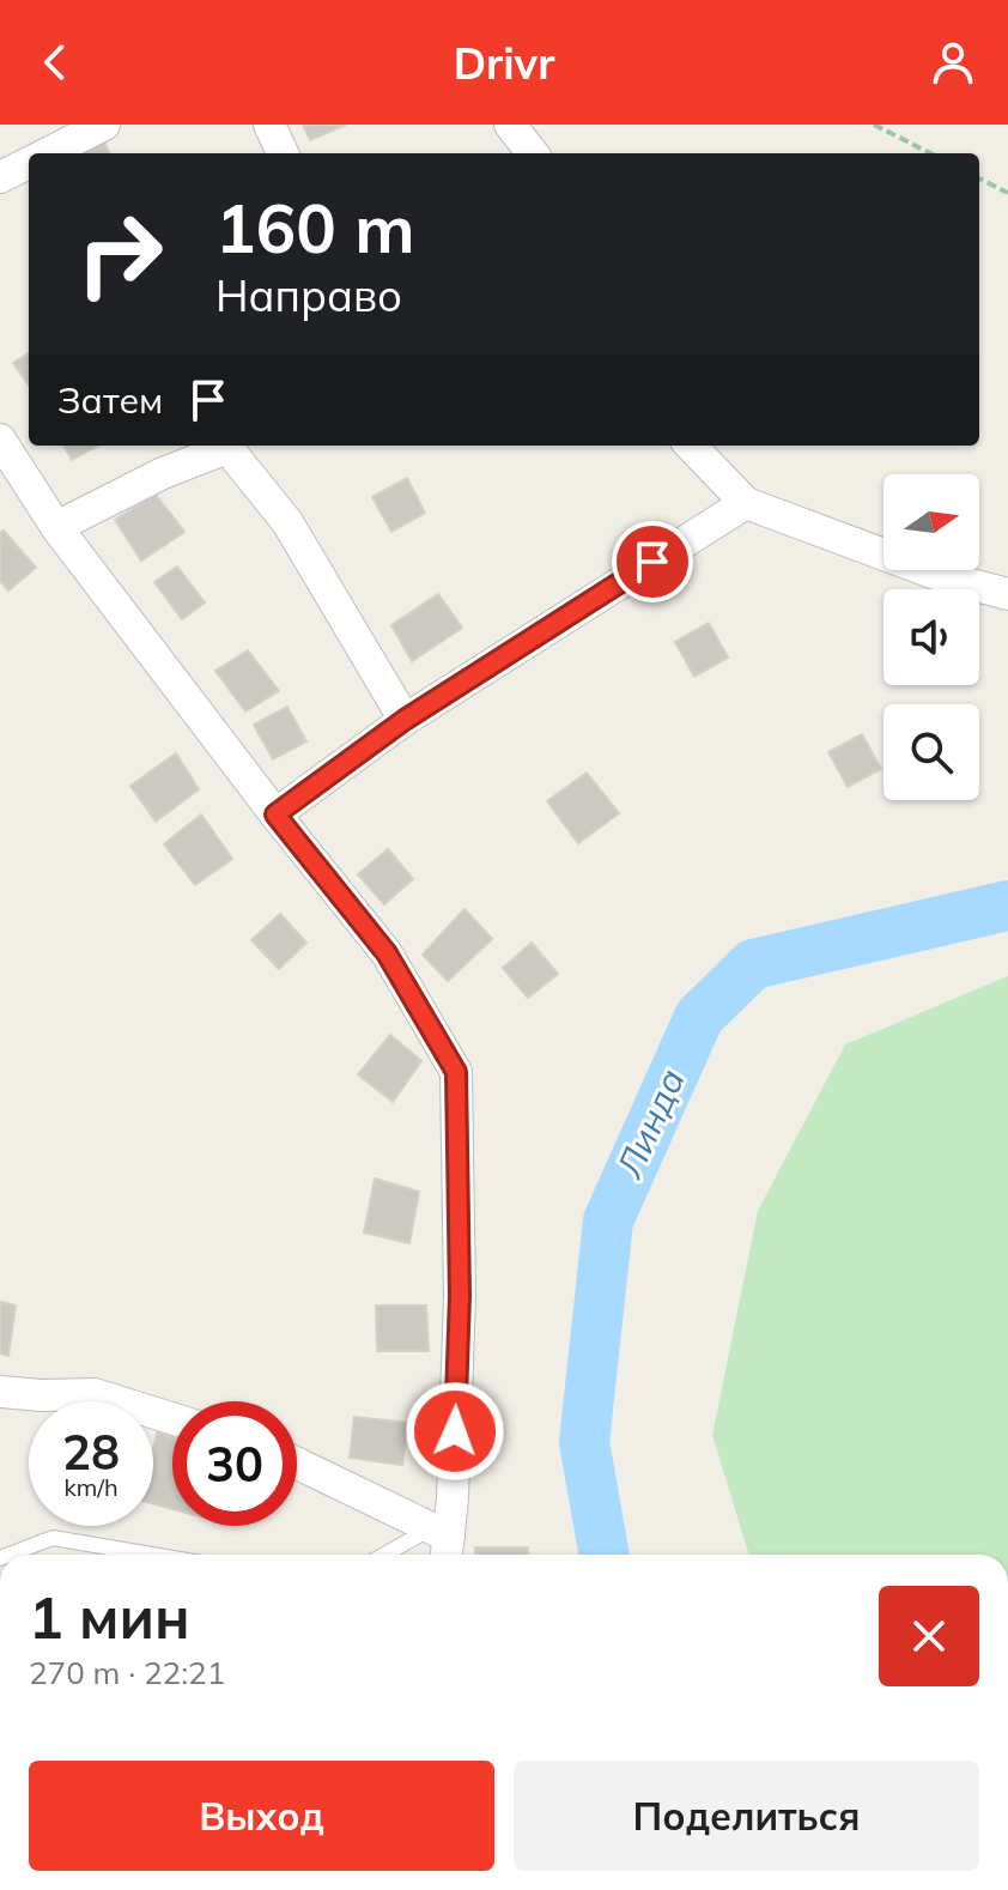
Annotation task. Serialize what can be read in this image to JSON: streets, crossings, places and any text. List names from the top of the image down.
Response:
{
  "water": ["Линда"],
  "north": "right",
  "page": {
    "header": "Drivr",
    "turn": ["160 m", "Направо"],
    "then": "Затем",
    "speed": "28 km/h",
    "limit": "30",
    "heading": ["1 мин", "270 m · 22:21"],
    "buttons": ["Выход", "Поделиться"]
  }
}
